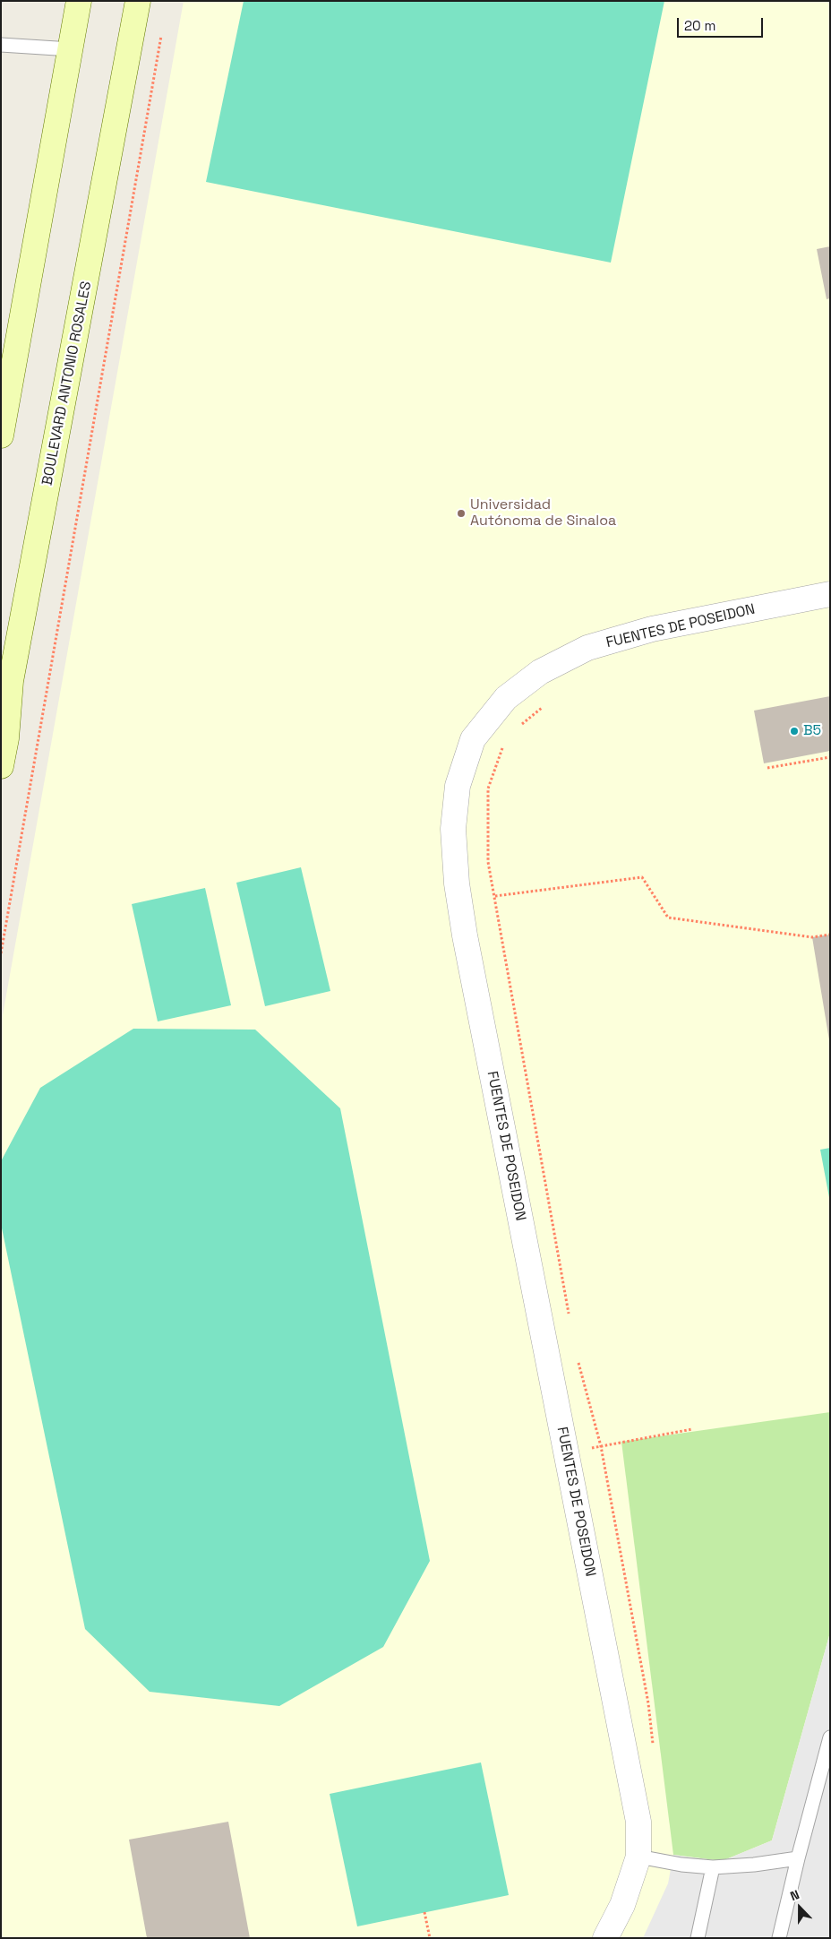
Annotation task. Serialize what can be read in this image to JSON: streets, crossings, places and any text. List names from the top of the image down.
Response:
{
  "streets": {
    "main road": ["BOULEVARD ANTONIO ROSALES"],
    "street": ["FUENTES DE POSEIDON"]
  },
  "places": ["Universidad Autónoma de Sinaloa", "B5"],
  "scale_bar": "20 m",
  "north": "top"
}
